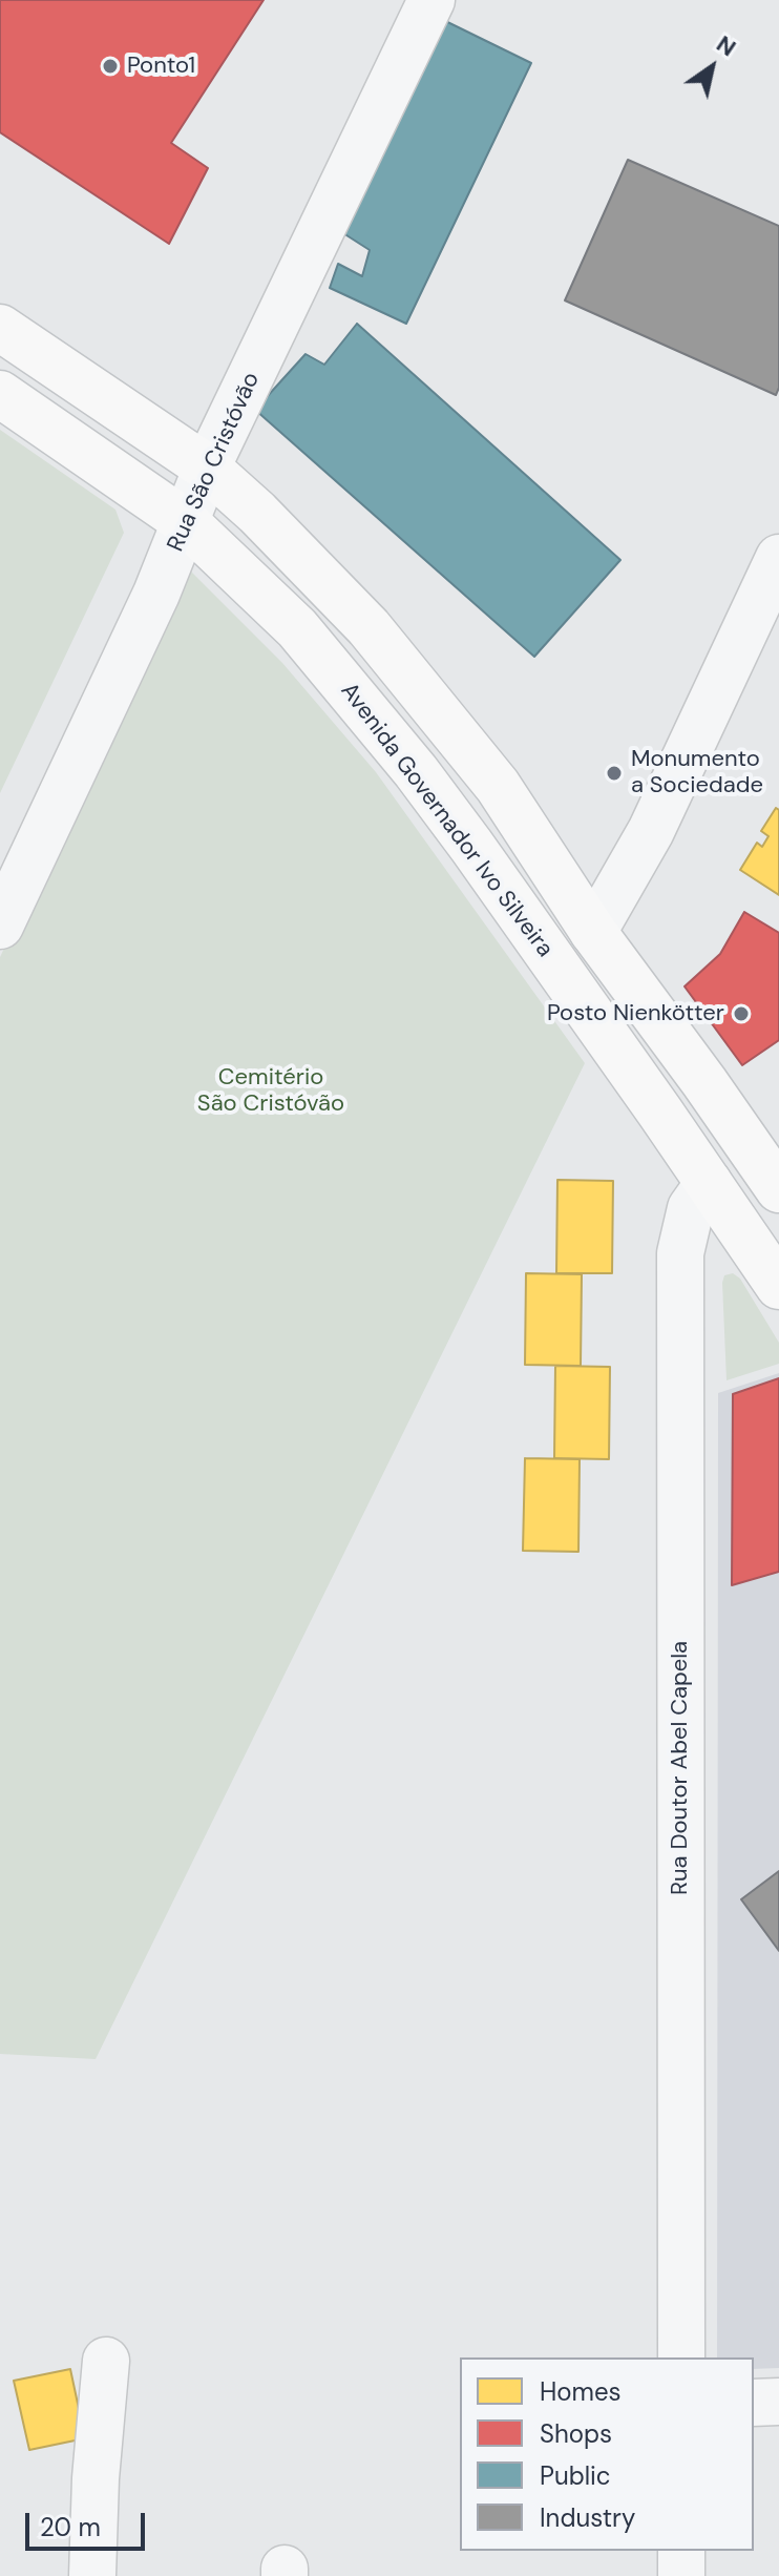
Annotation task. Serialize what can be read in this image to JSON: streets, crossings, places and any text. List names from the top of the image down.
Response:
{
  "streets": {
    "main road": ["Avenida Governador Ivo Silveira"],
    "street": ["Rua São Cristóvão", "Rua Doutor Abel Capela"]
  },
  "crossings": [
    ["Rua São Cristóvão", "Avenida Governador Ivo Silveira"],
    ["Avenida Governador Ivo Silveira", "Rua Doutor Abel Capela"]
  ],
  "parks": ["Cemitério São Cristóvão"],
  "places": ["Ponto1", "Monumento a Sociedade", "Posto Nienkötter"],
  "legend": [
    "Homes",
    "Shops",
    "Public",
    "Industry"
  ],
  "scale_bar": "20 m",
  "north": "top right"
}
